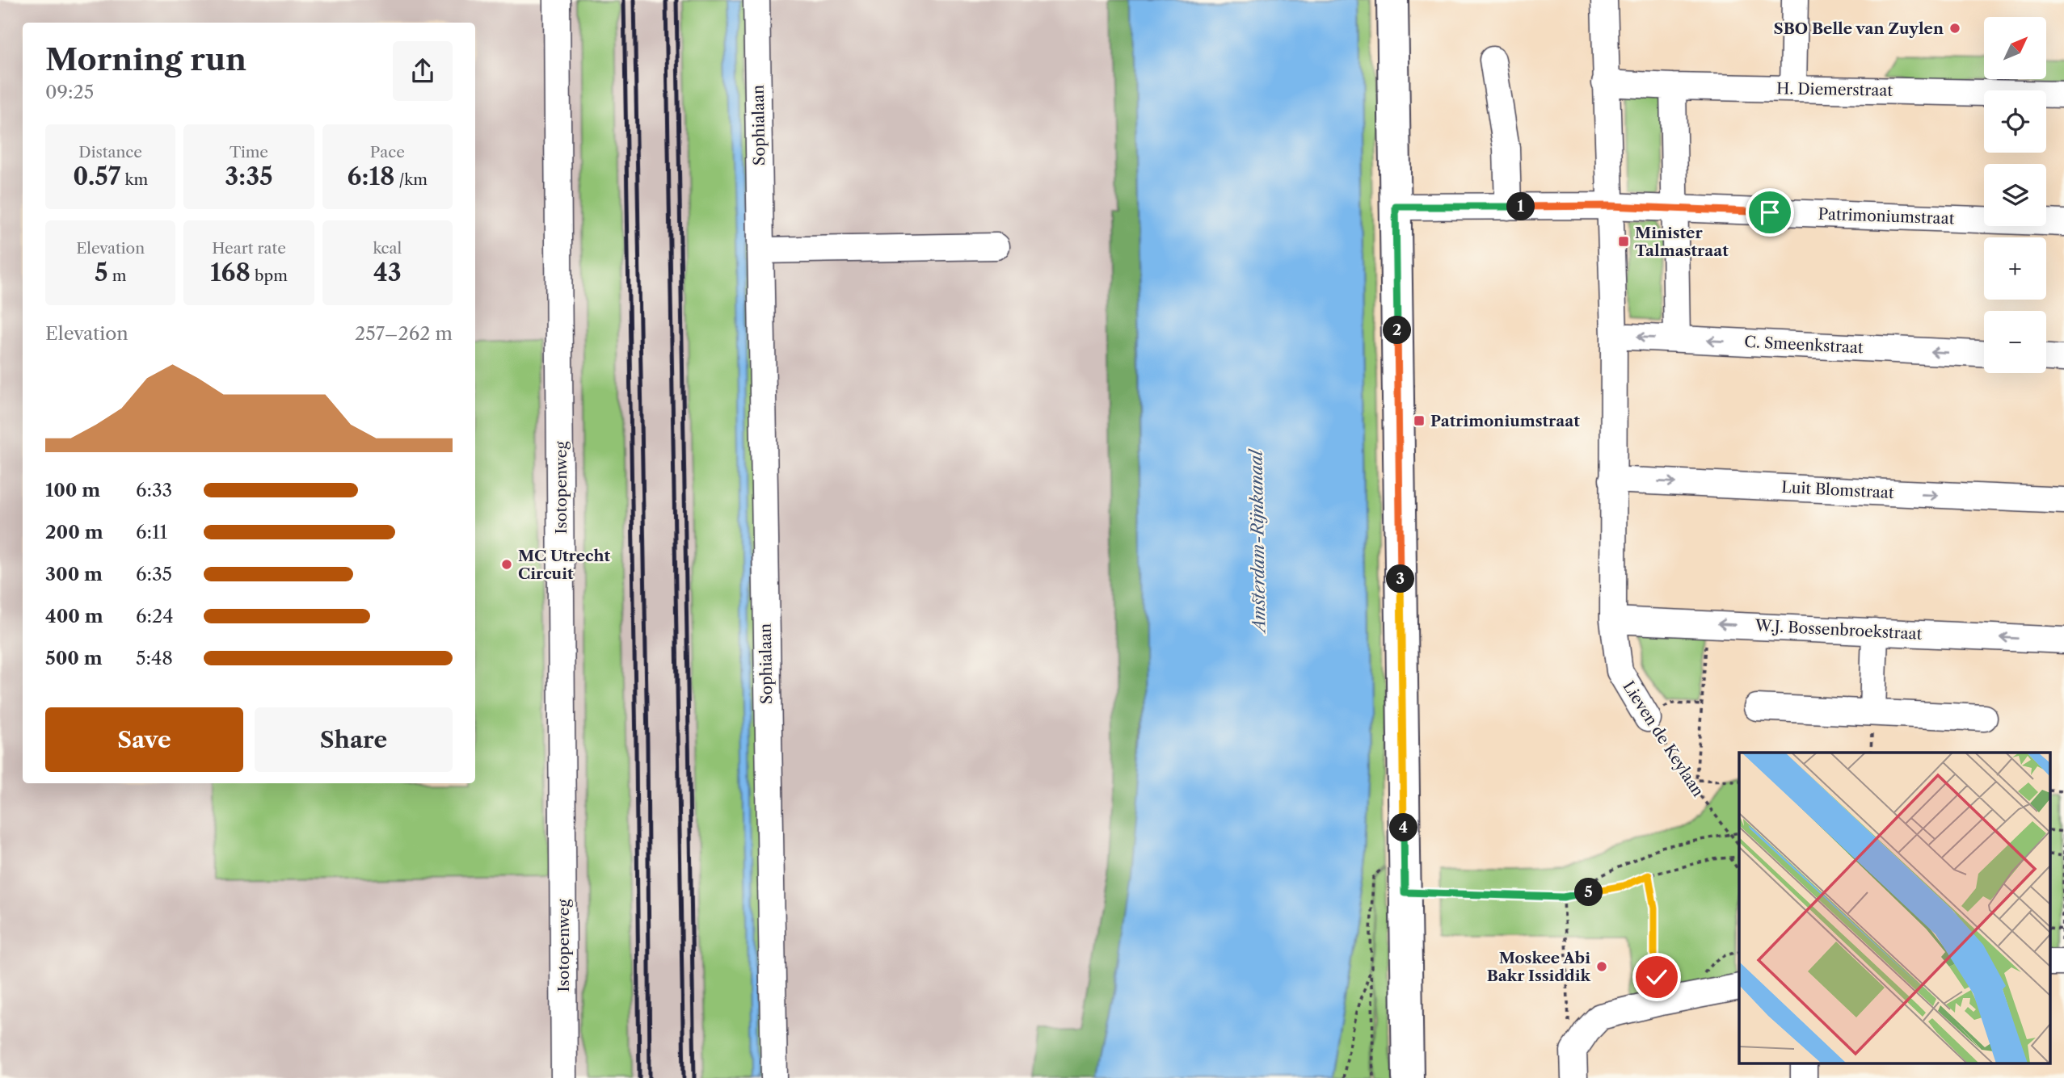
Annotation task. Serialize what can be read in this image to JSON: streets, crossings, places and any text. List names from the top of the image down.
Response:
{
  "streets": {
    "street": [
      "H. Diemerstraat",
      "Sophialaan",
      "Patrimoniumstraat",
      "C. Smeenkstraat",
      "Isotopenweg",
      "Luit Blomstraat",
      "W.J. Bossenbroekstraat",
      "Lieven de Keylaan"
    ]
  },
  "crossings": [
    ["W.J. Bossenbroekstraat", "Lieven de Keylaan"]
  ],
  "one_way": ["C. Smeenkstraat"],
  "water": ["Amsterdam-Rijnkanaal"],
  "places": {
    "other": ["SBO Belle van Zuylen", "MC Utrecht Circuit", "Moskee Abi Bakr Issiddik"],
    "transit": ["Minister Talmastraat", "Patrimoniumstraat"]
  },
  "north": "top right",
  "page": {
    "map_buttons": ["+", "−"],
    "heading": ["Morning run", "09:25"],
    "stats": [
      ["Distance", "0.57 km"],
      ["Time", "3:35"],
      ["Pace", "6:18 /km"],
      ["Elevation", "5 m"],
      ["Heart rate", "168 bpm"],
      ["kcal", "43"]
    ],
    "pins": [
      "1",
      "2",
      "3",
      "4",
      "5"
    ],
    "chart": ["Elevation", "257–262 m"],
    "list": [
      {
        "name": "100 m",
        "note": "6:33"
      },
      {
        "name": "200 m",
        "note": "6:11"
      },
      {
        "name": "300 m",
        "note": "6:35"
      },
      {
        "name": "400 m",
        "note": "6:24"
      },
      {
        "name": "500 m",
        "note": "5:48"
      }
    ],
    "buttons": ["Save", "Share"]
  }
}
